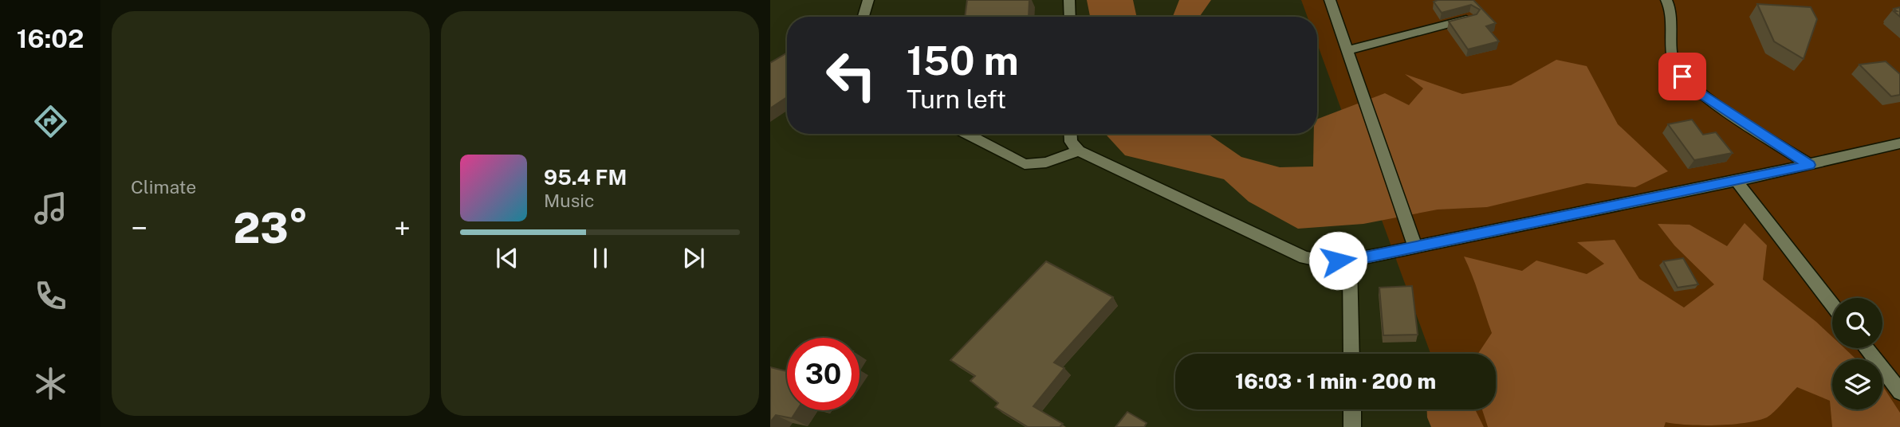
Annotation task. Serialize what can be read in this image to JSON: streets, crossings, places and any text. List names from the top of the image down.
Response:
{
  "page": {
    "tabs": "16:02",
    "tile": "Climate",
    "turn": ["150 m", "Turn left"],
    "song": ["95.4 FM", "Music"],
    "heat": ["−", "23°", "+"],
    "limit": "30",
    "trip": "16:03 · 1 min · 200 m"
  }
}
